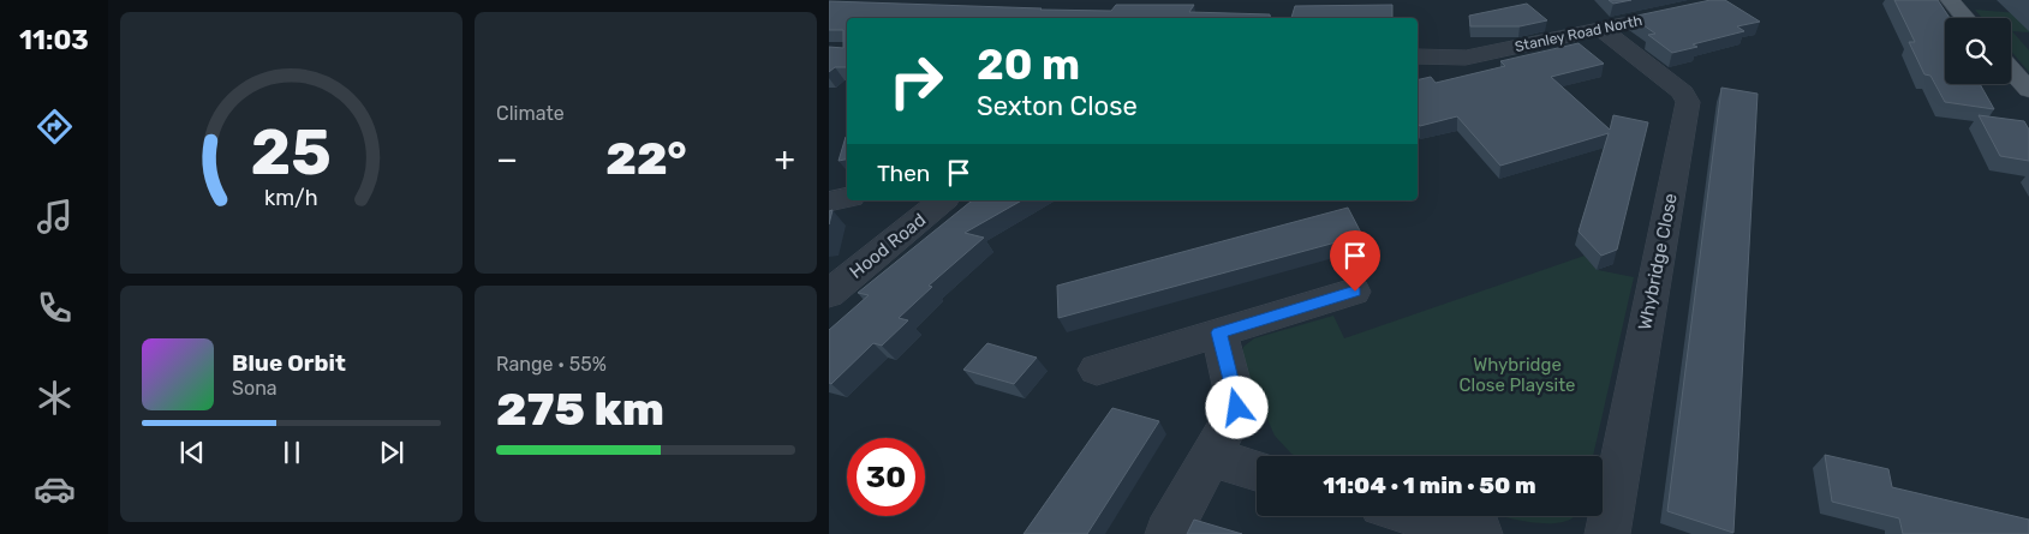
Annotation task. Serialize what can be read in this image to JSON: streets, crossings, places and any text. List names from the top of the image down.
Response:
{
  "streets": {
    "street": ["Stanley Road North", "Hood Road", "Whybridge Close"]
  },
  "crossings": [
    ["Stanley Road North", "Whybridge Close"]
  ],
  "parks": ["Whybridge Close Playsite"],
  "page": {
    "tabs": "11:03",
    "tile": [
      "Climate",
      ["Range · 55%", "275 km"]
    ],
    "turn": ["20 m", "Sexton Close"],
    "heat": ["−", "22°", "+"],
    "then": "Then",
    "song": ["Blue Orbit", "Sona"],
    "limit": "30",
    "trip": "11:04 · 1 min · 50 m",
    "gauge": ["25", "km/h"]
  }
}
